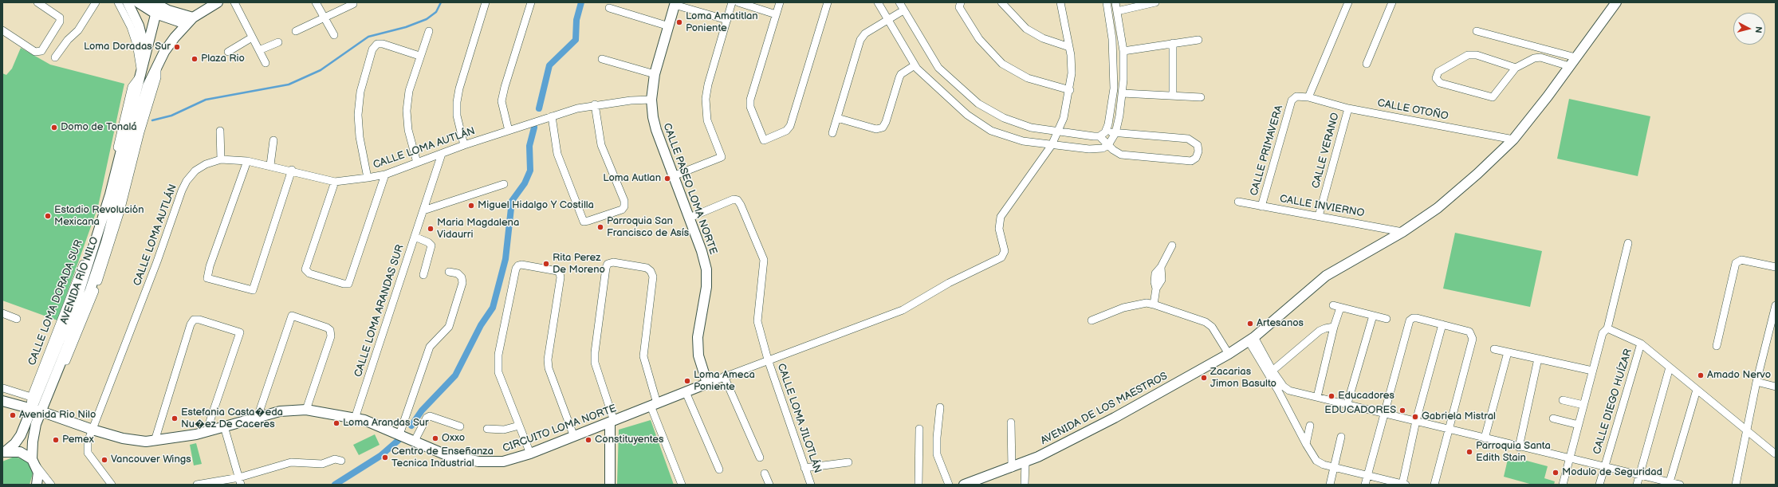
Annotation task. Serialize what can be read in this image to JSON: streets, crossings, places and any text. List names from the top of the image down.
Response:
{
  "streets": {
    "street": [
      "CALLE OTOÑO",
      "CALLE LOMA AUTLÁN",
      "CALLE PRIMAVERA",
      "CALLE VERANO",
      "CALLE PASEO LOMA NORTE",
      "CALLE INVIERNO",
      "AVENIDA RÍO NILO",
      "CALLE LOMA DORADA SUR",
      "CALLE LOMA ARANDAS SUR",
      "CALLE DIEGO HUÍZAR",
      "AVENIDA DE LOS MAESTROS",
      "CALLE LOMA JILOTLÁN",
      "CIRCUITO LOMA NORTE"
    ]
  },
  "crossings": [
    ["CALLE OTOÑO", "CALLE PRIMAVERA"],
    ["CALLE OTOÑO", "CALLE VERANO"],
    ["CALLE OTOÑO", "AVENIDA DE LOS MAESTROS"],
    ["CALLE LOMA AUTLÁN", "CALLE PASEO LOMA NORTE"],
    ["CALLE LOMA AUTLÁN", "CALLE LOMA ARANDAS SUR"],
    ["CALLE LOMA AUTLÁN", "CIRCUITO LOMA NORTE"],
    ["CALLE PRIMAVERA", "CALLE INVIERNO"],
    ["CALLE VERANO", "CALLE INVIERNO"],
    ["CALLE PASEO LOMA NORTE", "CALLE LOMA JILOTLÁN"],
    ["CALLE PASEO LOMA NORTE", "CIRCUITO LOMA NORTE"],
    ["CALLE INVIERNO", "AVENIDA DE LOS MAESTROS"],
    ["AVENIDA RÍO NILO", "CALLE LOMA DORADA SUR"],
    ["AVENIDA RÍO NILO", "CIRCUITO LOMA NORTE"],
    ["CALLE LOMA DORADA SUR", "CIRCUITO LOMA NORTE"],
    ["CALLE LOMA ARANDAS SUR", "CIRCUITO LOMA NORTE"],
    ["CALLE LOMA JILOTLÁN", "CIRCUITO LOMA NORTE"]
  ],
  "places": [
    "Loma Amatitlan Poniente",
    "Loma Doradas Sur",
    "Plaza Rio",
    "Domo de Tonalá",
    "Loma Autlan",
    "Miguel Hidalgo Y Costilla",
    "Estadio Revolución Mexicana",
    "Parroquia San Francisco de Asís",
    "Maria Magdalena Vidaurri",
    "Rita Perez De Moreno",
    "Artesanos",
    "Amado Nervo",
    "Zacarias Jimon Basulto",
    "Loma Ameca Poniente",
    "Educadores",
    "EDUCADORES",
    "Avenida Rio Nilo",
    "Gabriela Mistral",
    "Estefania Casta�eda Nu�ez De Caceres",
    "Loma Arandas Sur",
    "Oxxo",
    "Pemex",
    "Constituyentes",
    "Parroquia Santa Edith Stain",
    "Centro de Enseñanza Tecnica Industrial",
    "Vancouver Wings",
    "Modulo de Seguridad"
  ],
  "north": "right"
}
